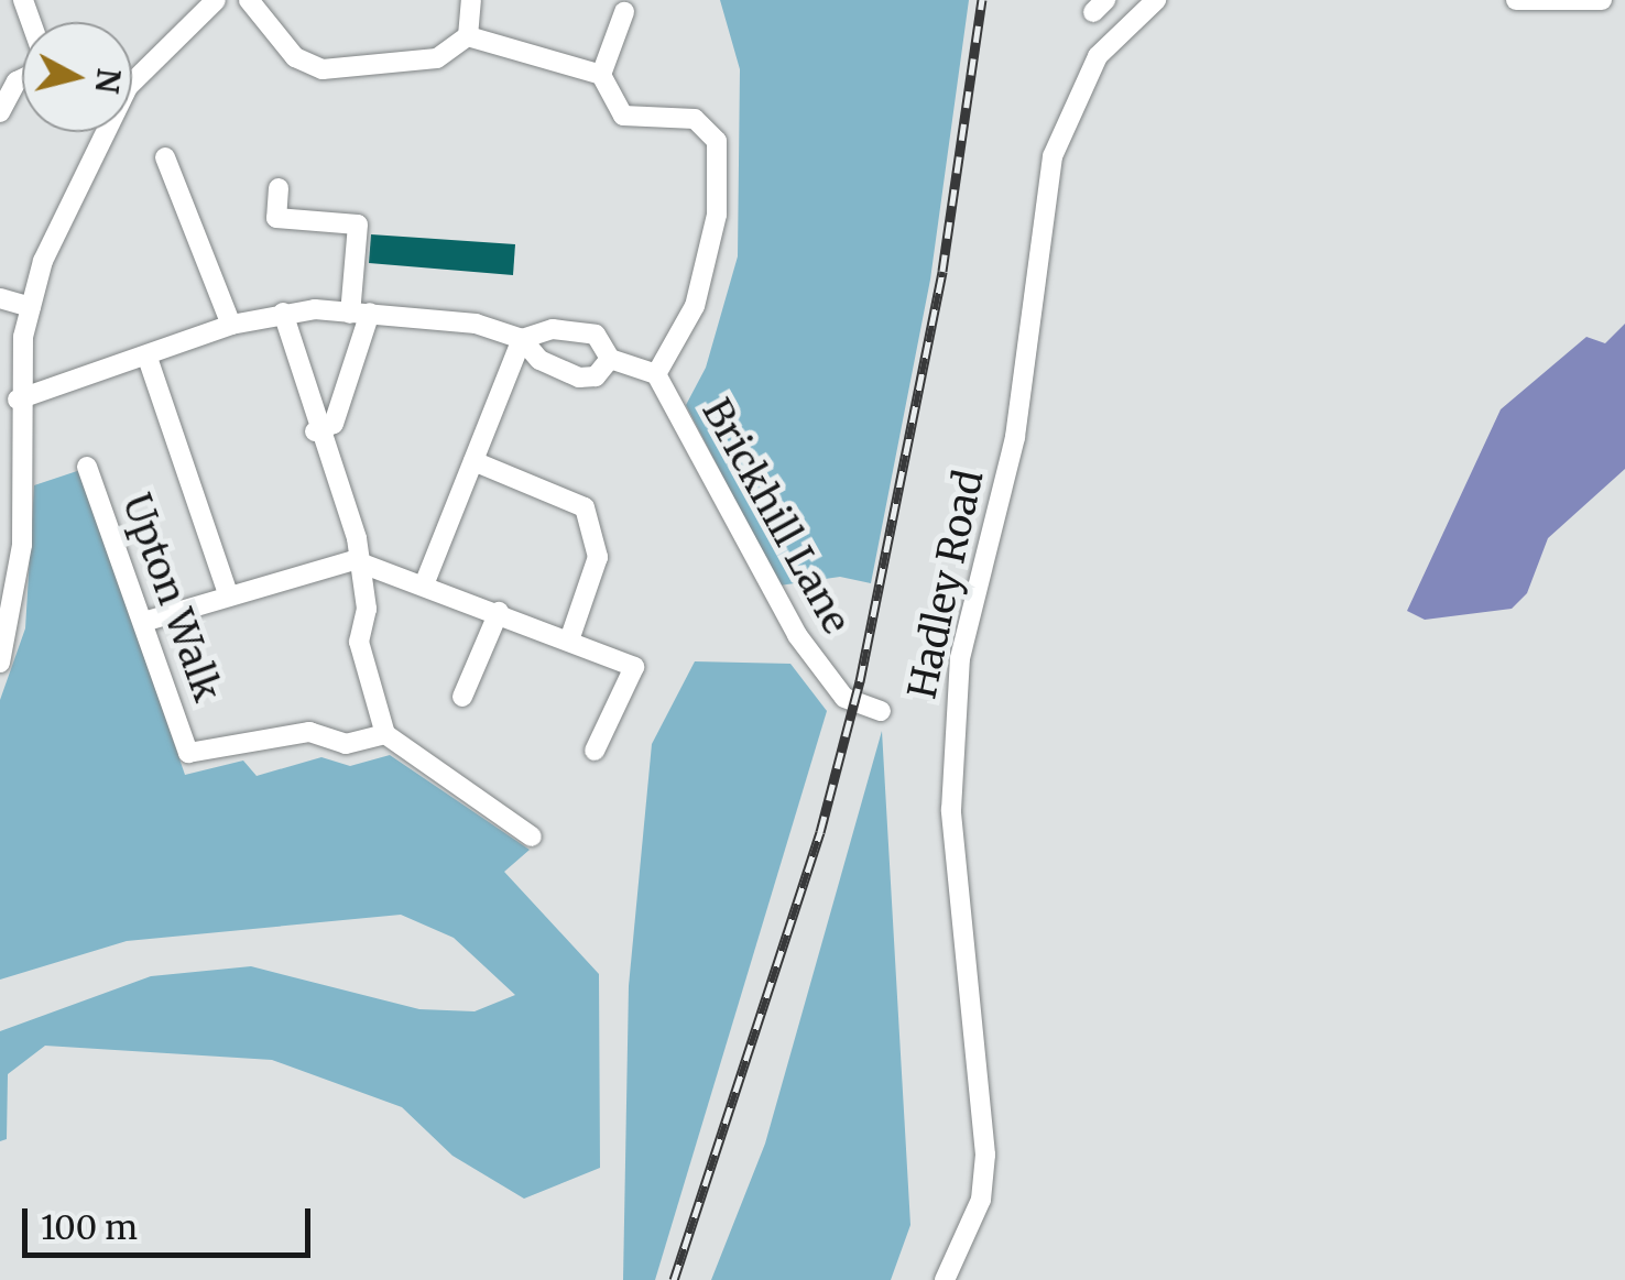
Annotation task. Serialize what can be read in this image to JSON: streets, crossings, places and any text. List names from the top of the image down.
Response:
{
  "streets": {
    "street": ["Brickhill Lane", "Hadley Road", "Upton Walk"]
  },
  "scale_bar": "100 m",
  "north": "right"
}
